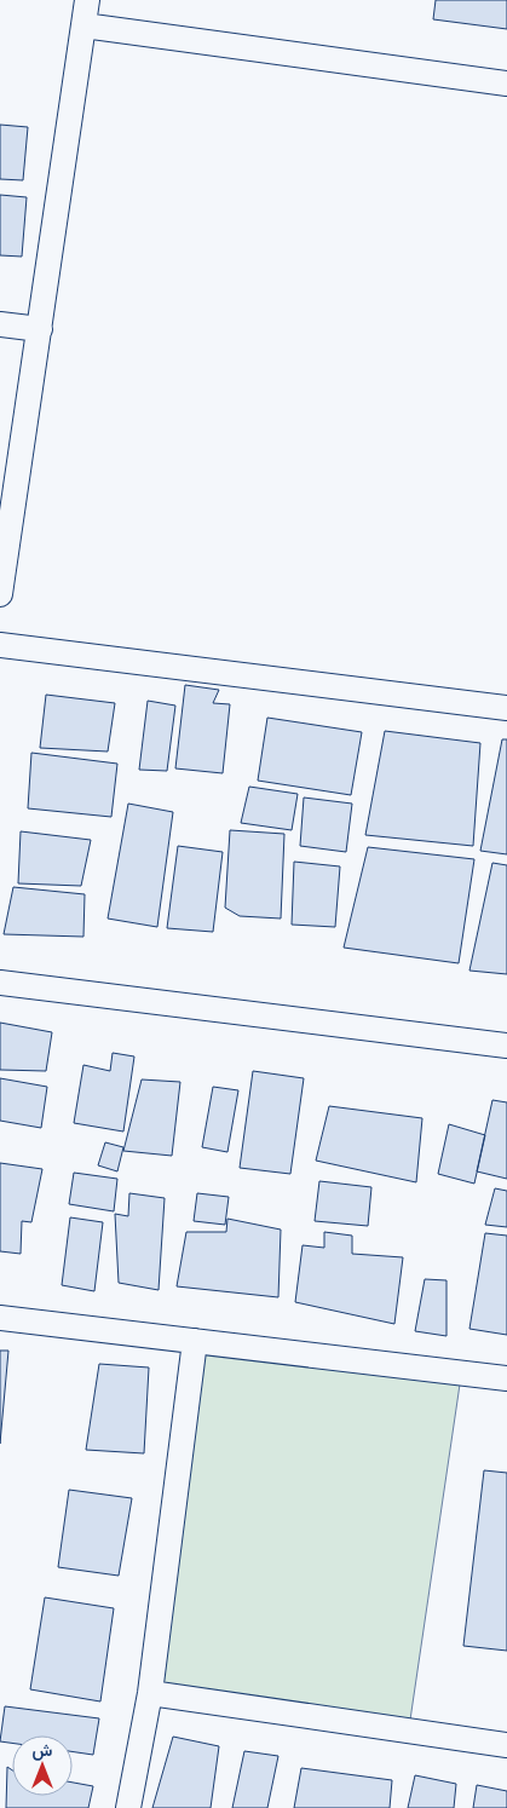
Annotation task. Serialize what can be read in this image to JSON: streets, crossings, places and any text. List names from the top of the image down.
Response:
{
  "north": "top"
}
